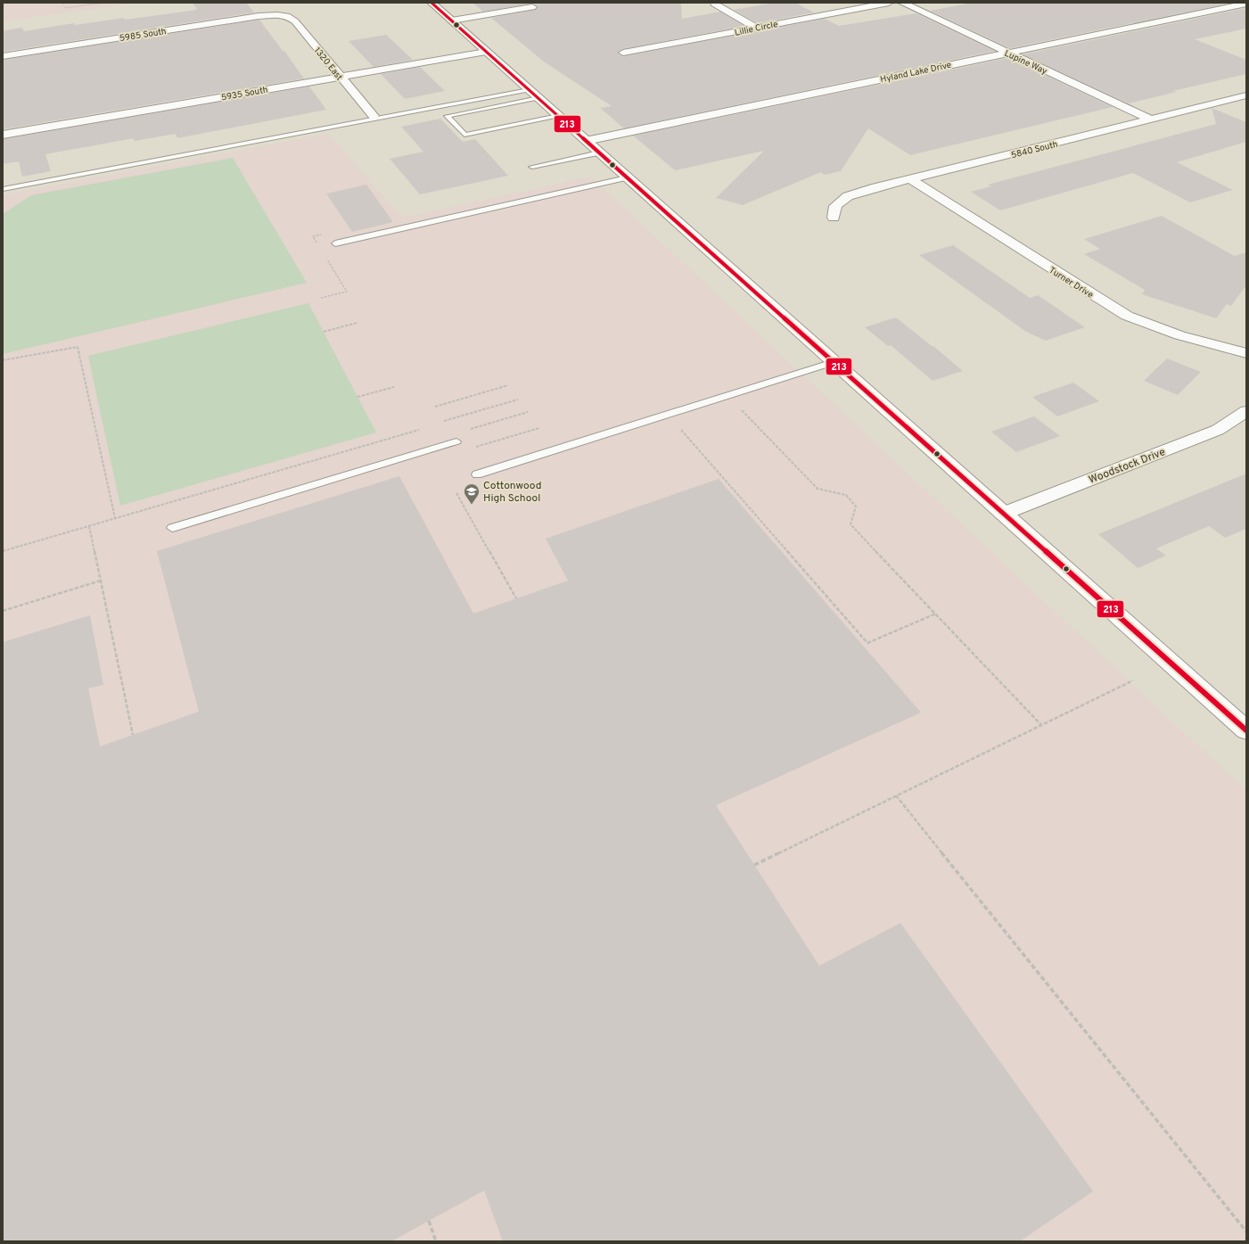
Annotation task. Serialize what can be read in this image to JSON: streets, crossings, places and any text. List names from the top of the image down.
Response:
{
  "streets": {
    "street": [
      "Lillie Circle",
      "5985 South",
      "Lupine Way",
      "1320 East",
      "Hyland Lake Drive",
      "5935 South",
      "5840 South",
      "Turner Drive",
      "Woodstock Drive"
    ]
  },
  "crossings": [
    ["5985 South", "1320 East"],
    ["Lupine Way", "Hyland Lake Drive"],
    ["Lupine Way", "5840 South"],
    ["1320 East", "5935 South"],
    ["5840 South", "Turner Drive"]
  ],
  "places": {
    "school or university": ["Cottonwood High School"]
  },
  "lines": ["transit line 213"]
}
